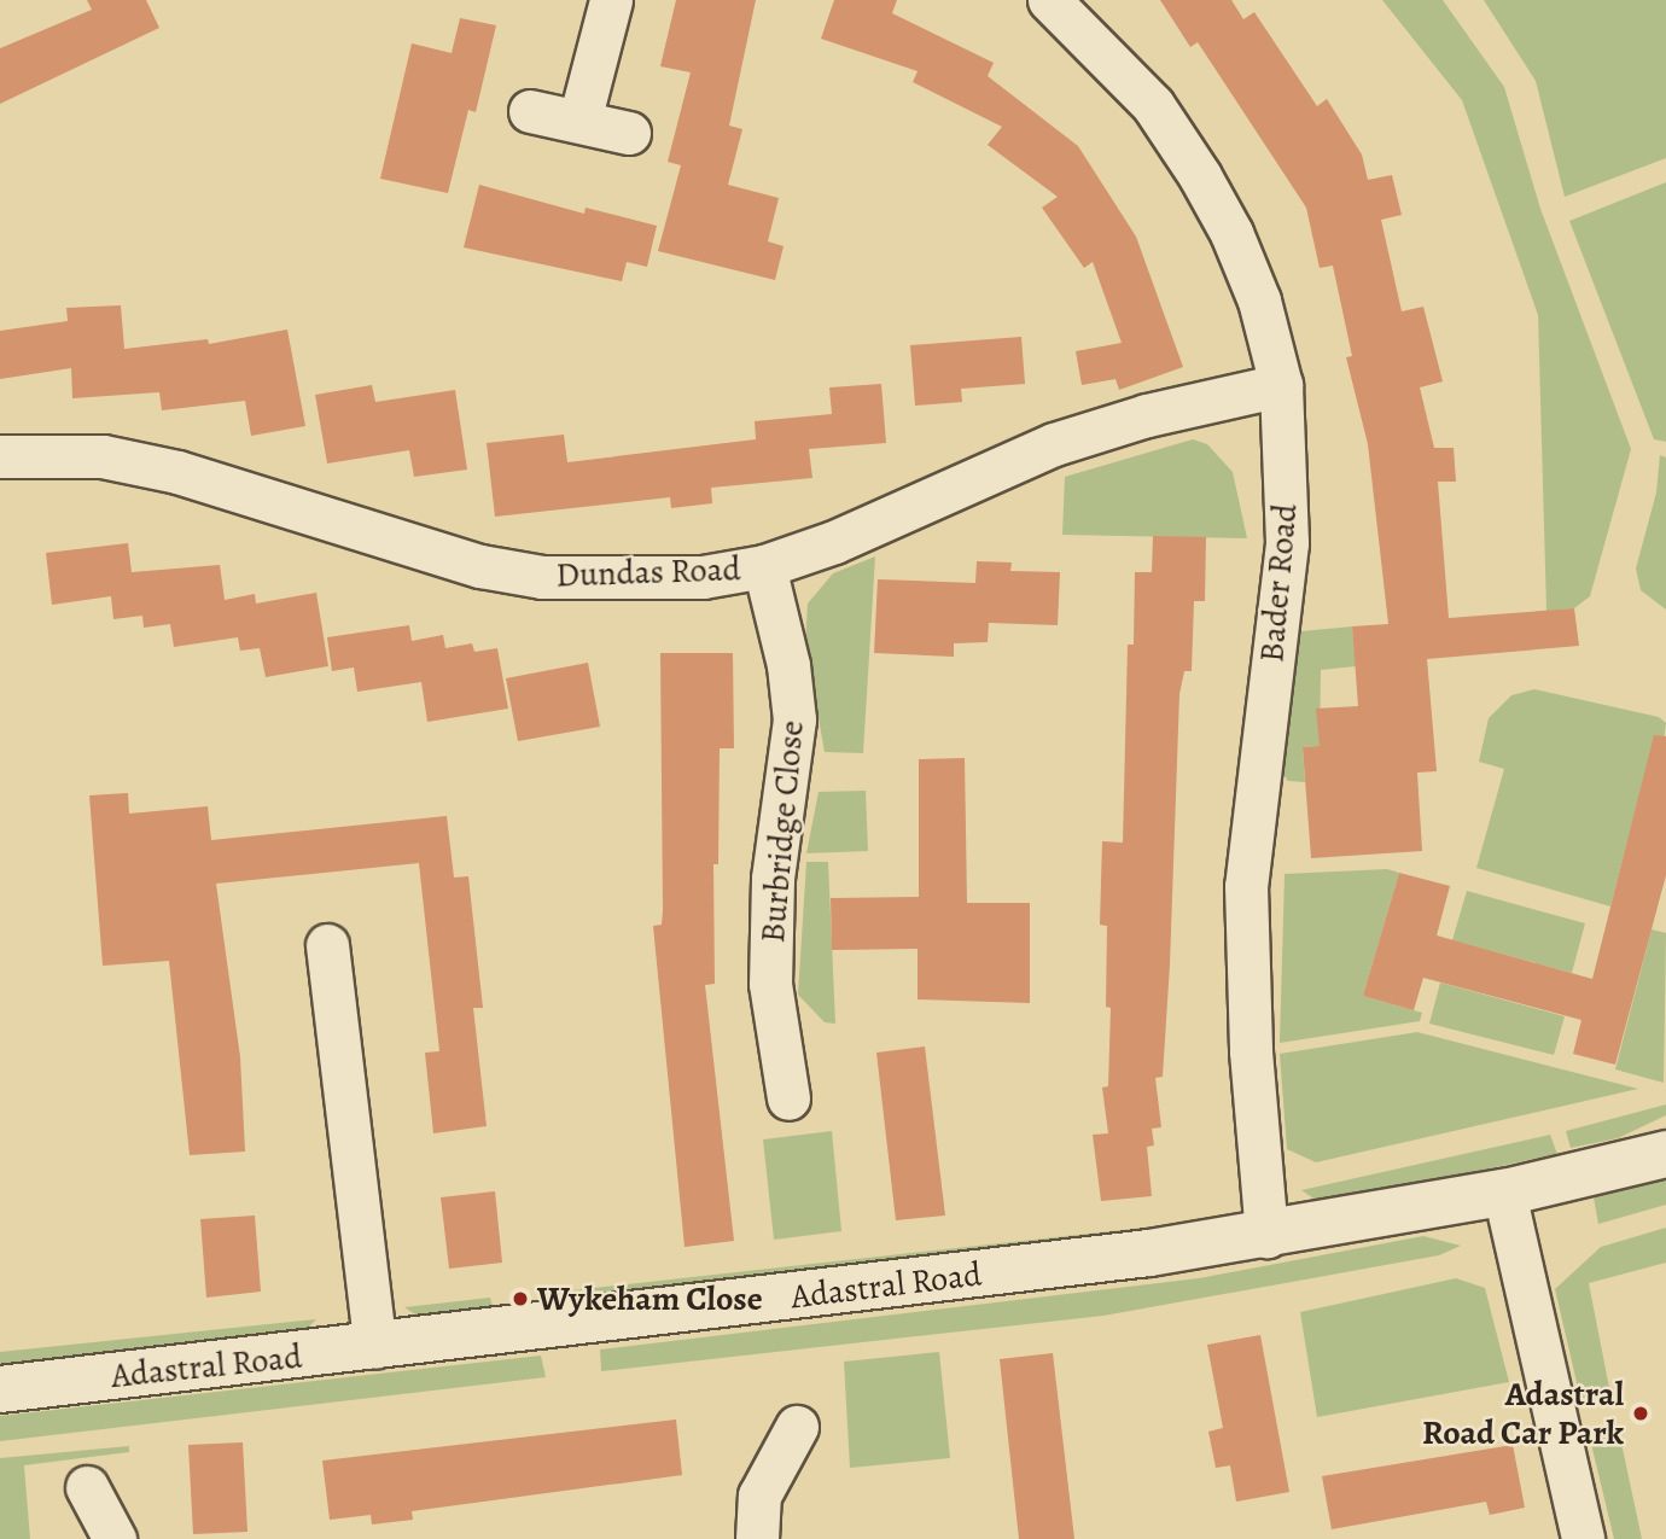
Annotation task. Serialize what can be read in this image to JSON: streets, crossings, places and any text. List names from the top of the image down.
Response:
{
  "streets": {
    "street": [
      "Dundas Road",
      "Bader Road",
      "Burbridge Close",
      "Adastral Road"
    ]
  },
  "crossings": [
    ["Dundas Road", "Bader Road"],
    ["Dundas Road", "Burbridge Close"],
    ["Bader Road", "Adastral Road"]
  ],
  "places": ["Wykeham Close", "Adastral Road Car Park"]
}
